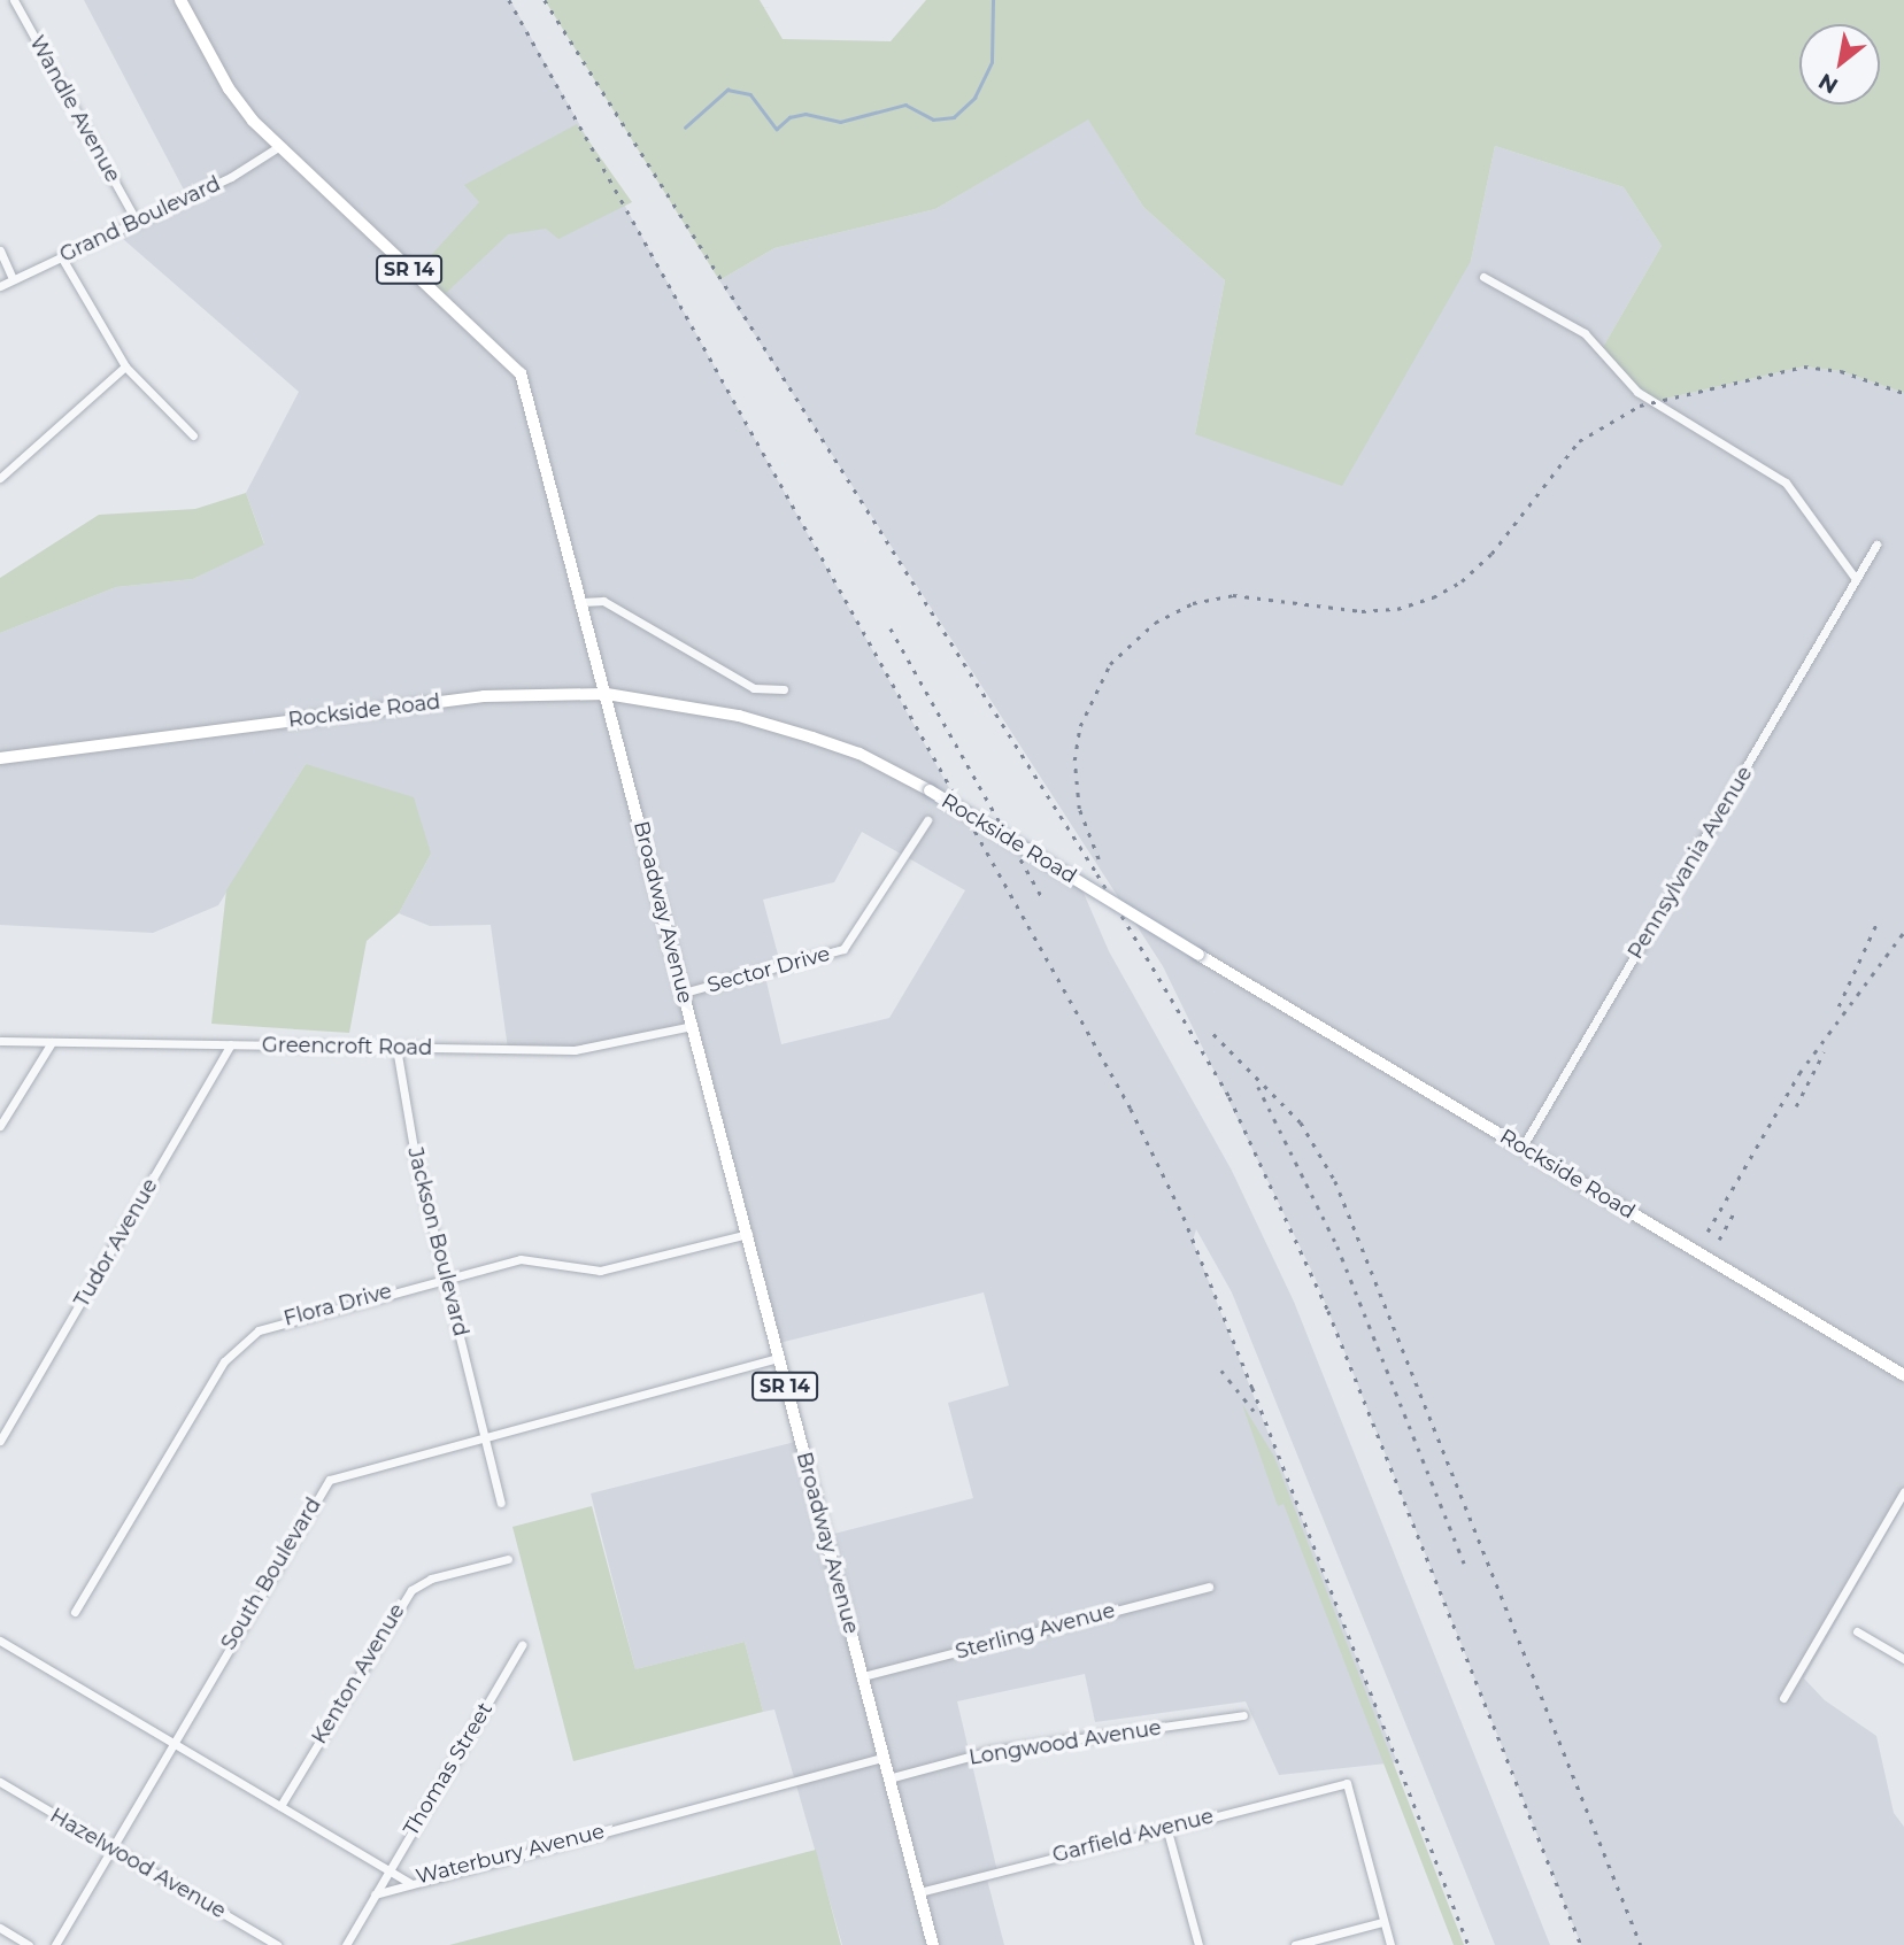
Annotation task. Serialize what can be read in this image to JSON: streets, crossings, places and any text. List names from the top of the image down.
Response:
{
  "streets": {
    "main road": ["SR 14", "Rockside Road", "Broadway Avenue"],
    "street": [
      "Wandle Avenue",
      "Grand Boulevard",
      "Pennsylvania Avenue",
      "Sector Drive",
      "Greencroft Road",
      "Jackson Boulevard",
      "Tudor Avenue",
      "Flora Drive",
      "South Boulevard",
      "Sterling Avenue",
      "Kenton Avenue",
      "Longwood Avenue",
      "Thomas Street",
      "Garfield Avenue",
      "Waterbury Avenue",
      "Hazelwood Avenue"
    ]
  },
  "crossings": [
    ["Wandle Avenue", "Grand Boulevard"],
    ["Grand Boulevard", "Broadway Avenue"],
    ["Rockside Road", "Pennsylvania Avenue"],
    ["Rockside Road", "Broadway Avenue"],
    ["Broadway Avenue", "Sector Drive"],
    ["Broadway Avenue", "Greencroft Road"],
    ["Broadway Avenue", "Flora Drive"],
    ["Broadway Avenue", "South Boulevard"],
    ["Broadway Avenue", "Sterling Avenue"],
    ["Broadway Avenue", "Longwood Avenue"],
    ["Broadway Avenue", "Garfield Avenue"],
    ["Broadway Avenue", "Waterbury Avenue"],
    ["Greencroft Road", "Jackson Boulevard"],
    ["Greencroft Road", "Tudor Avenue"],
    ["Jackson Boulevard", "Flora Drive"],
    ["Jackson Boulevard", "South Boulevard"],
    ["South Boulevard", "Waterbury Avenue"],
    ["South Boulevard", "Hazelwood Avenue"],
    ["Kenton Avenue", "Waterbury Avenue"],
    ["Thomas Street", "Waterbury Avenue"]
  ],
  "north": "bottom left"
}
